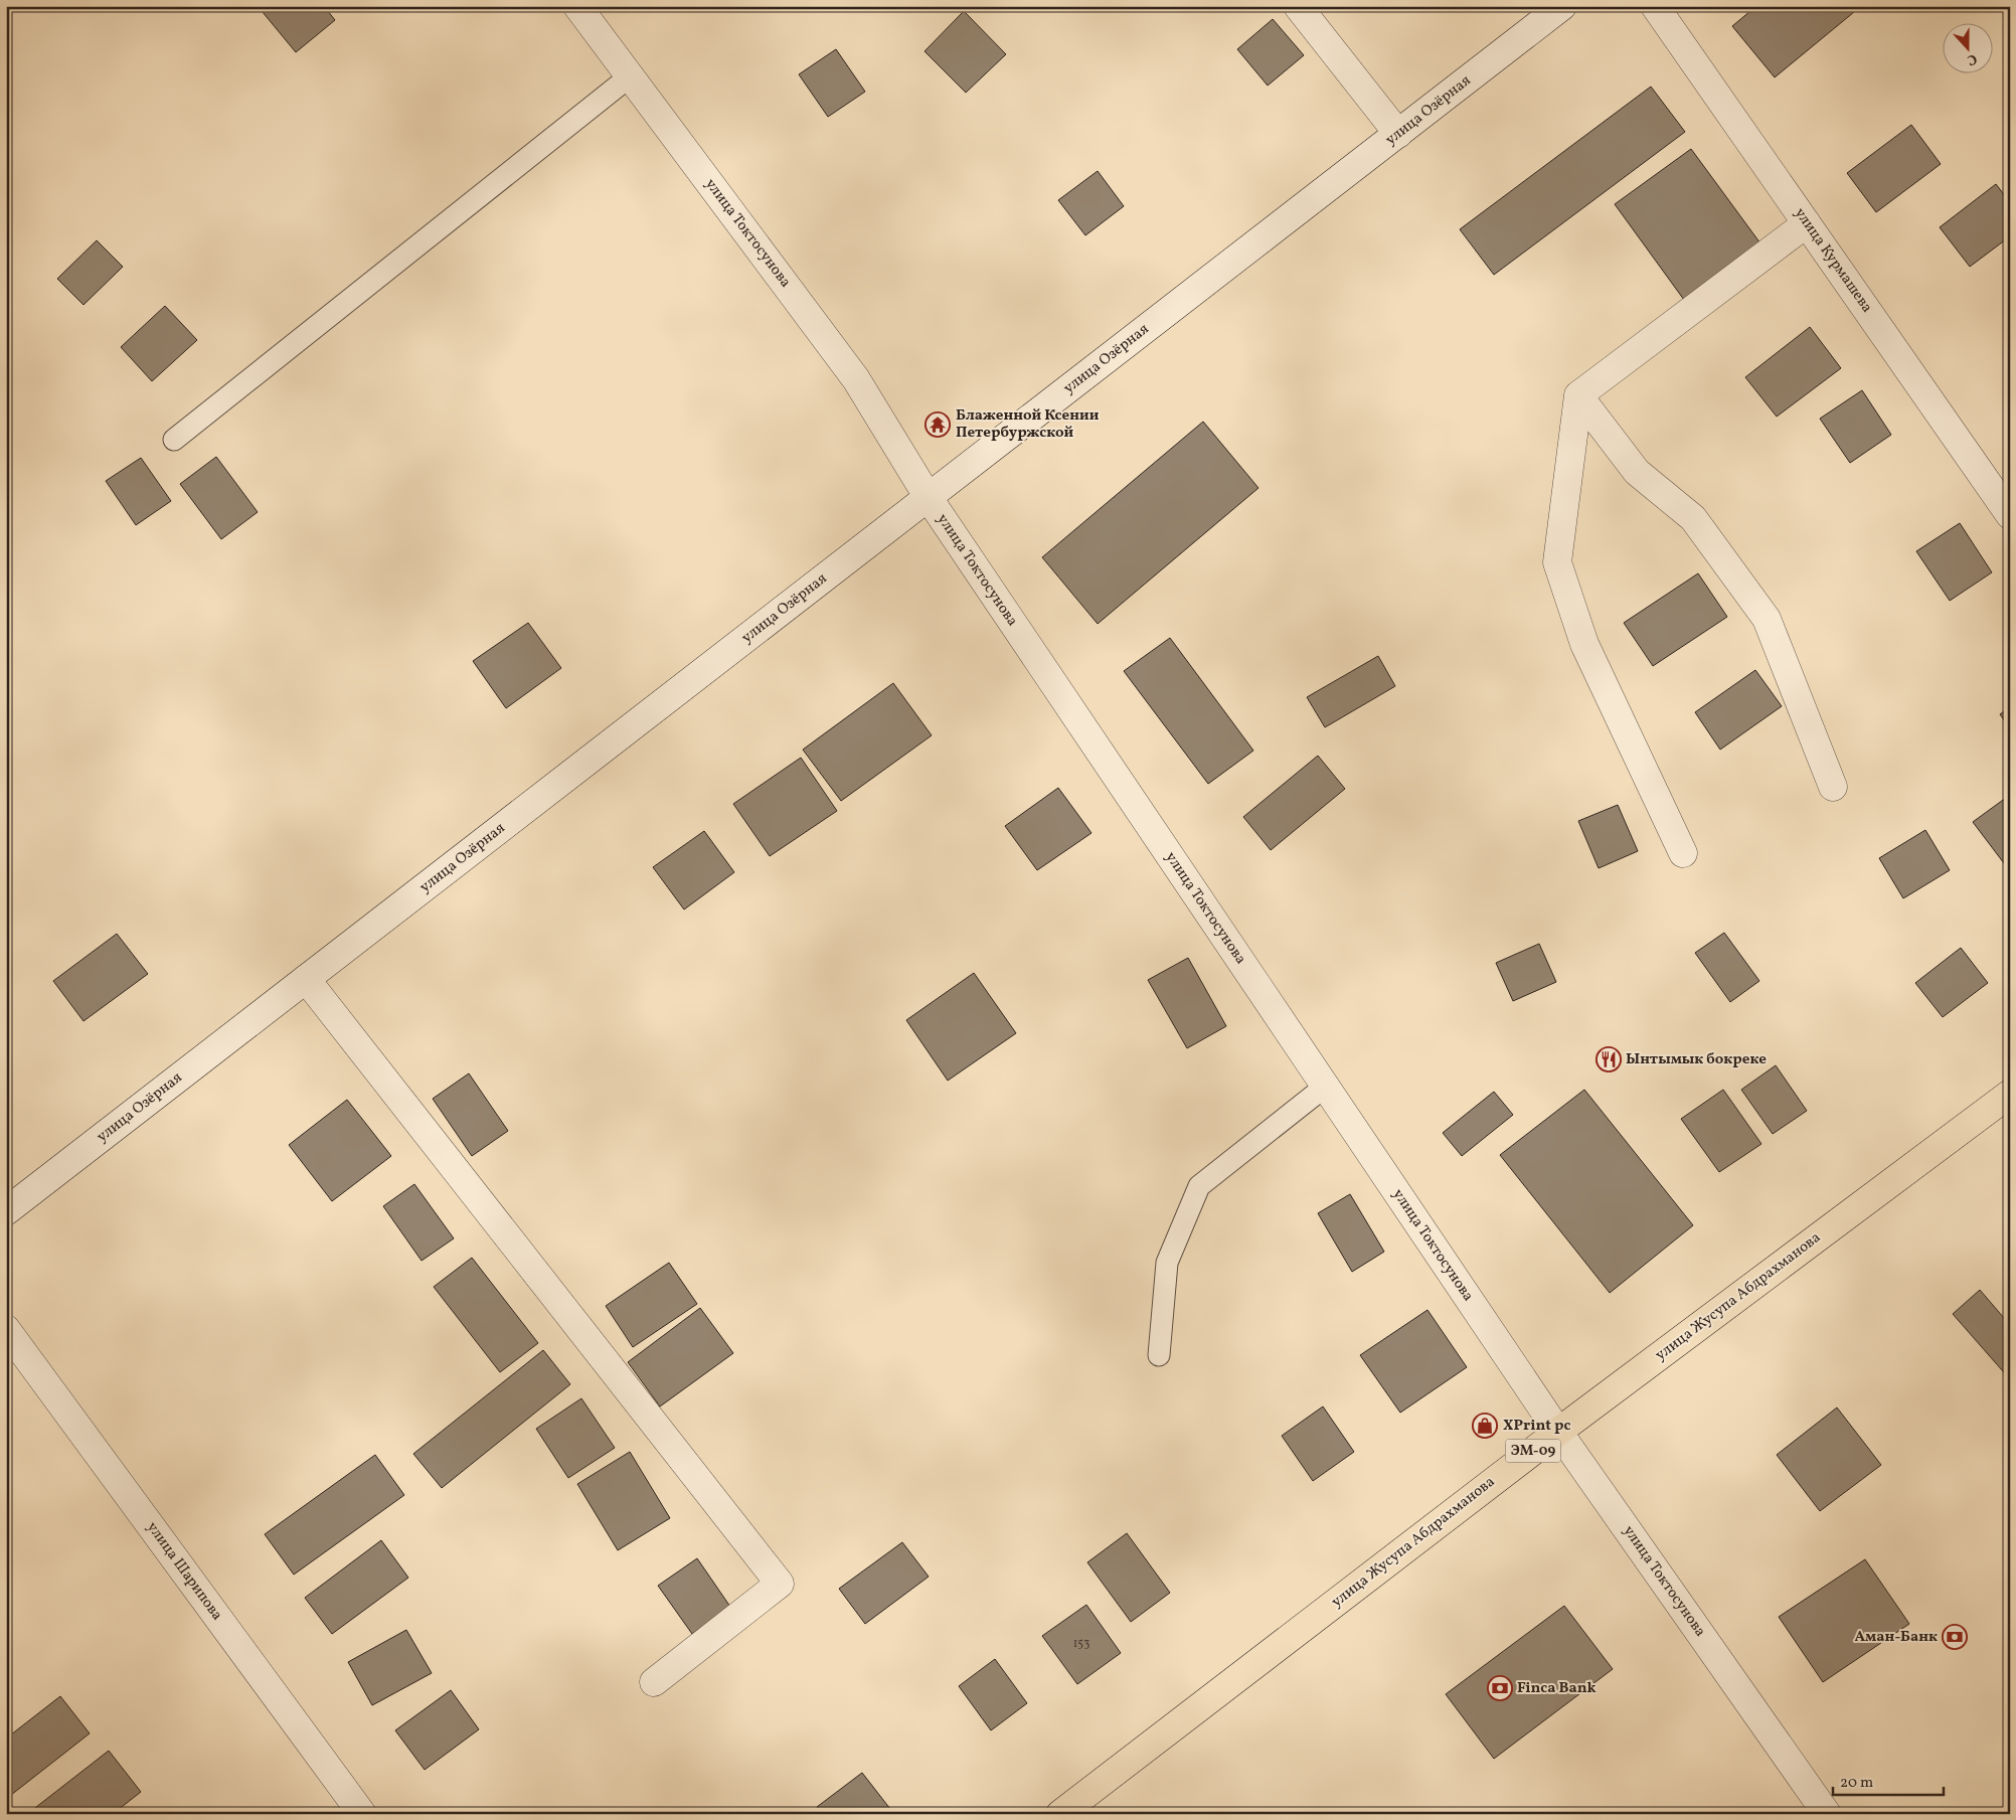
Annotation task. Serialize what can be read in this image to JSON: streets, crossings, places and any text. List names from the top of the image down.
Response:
{
  "streets": {
    "highway": ["улица Жусупа Абдрахманова", "ЭМ-09"],
    "street": [
      "улица Озёрная",
      "улица Токтосунова",
      "улица Курмашева",
      "улица Шарипова"
    ]
  },
  "crossings": [
    ["улица Озёрная", "улица Токтосунова"],
    ["улица Токтосунова", "улица Жусупа Абдрахманова"]
  ],
  "places": {
    "temple": ["Блаженной Ксении Петербуржской"],
    "restaurant": ["Ынтымык бокреке"],
    "shop": ["XPrint pc"],
    "bank": ["Аман-Банк", "Finca Bank"]
  },
  "house_numbers": ["153"],
  "scale_bar": "20 m",
  "north": "bottom"
}
